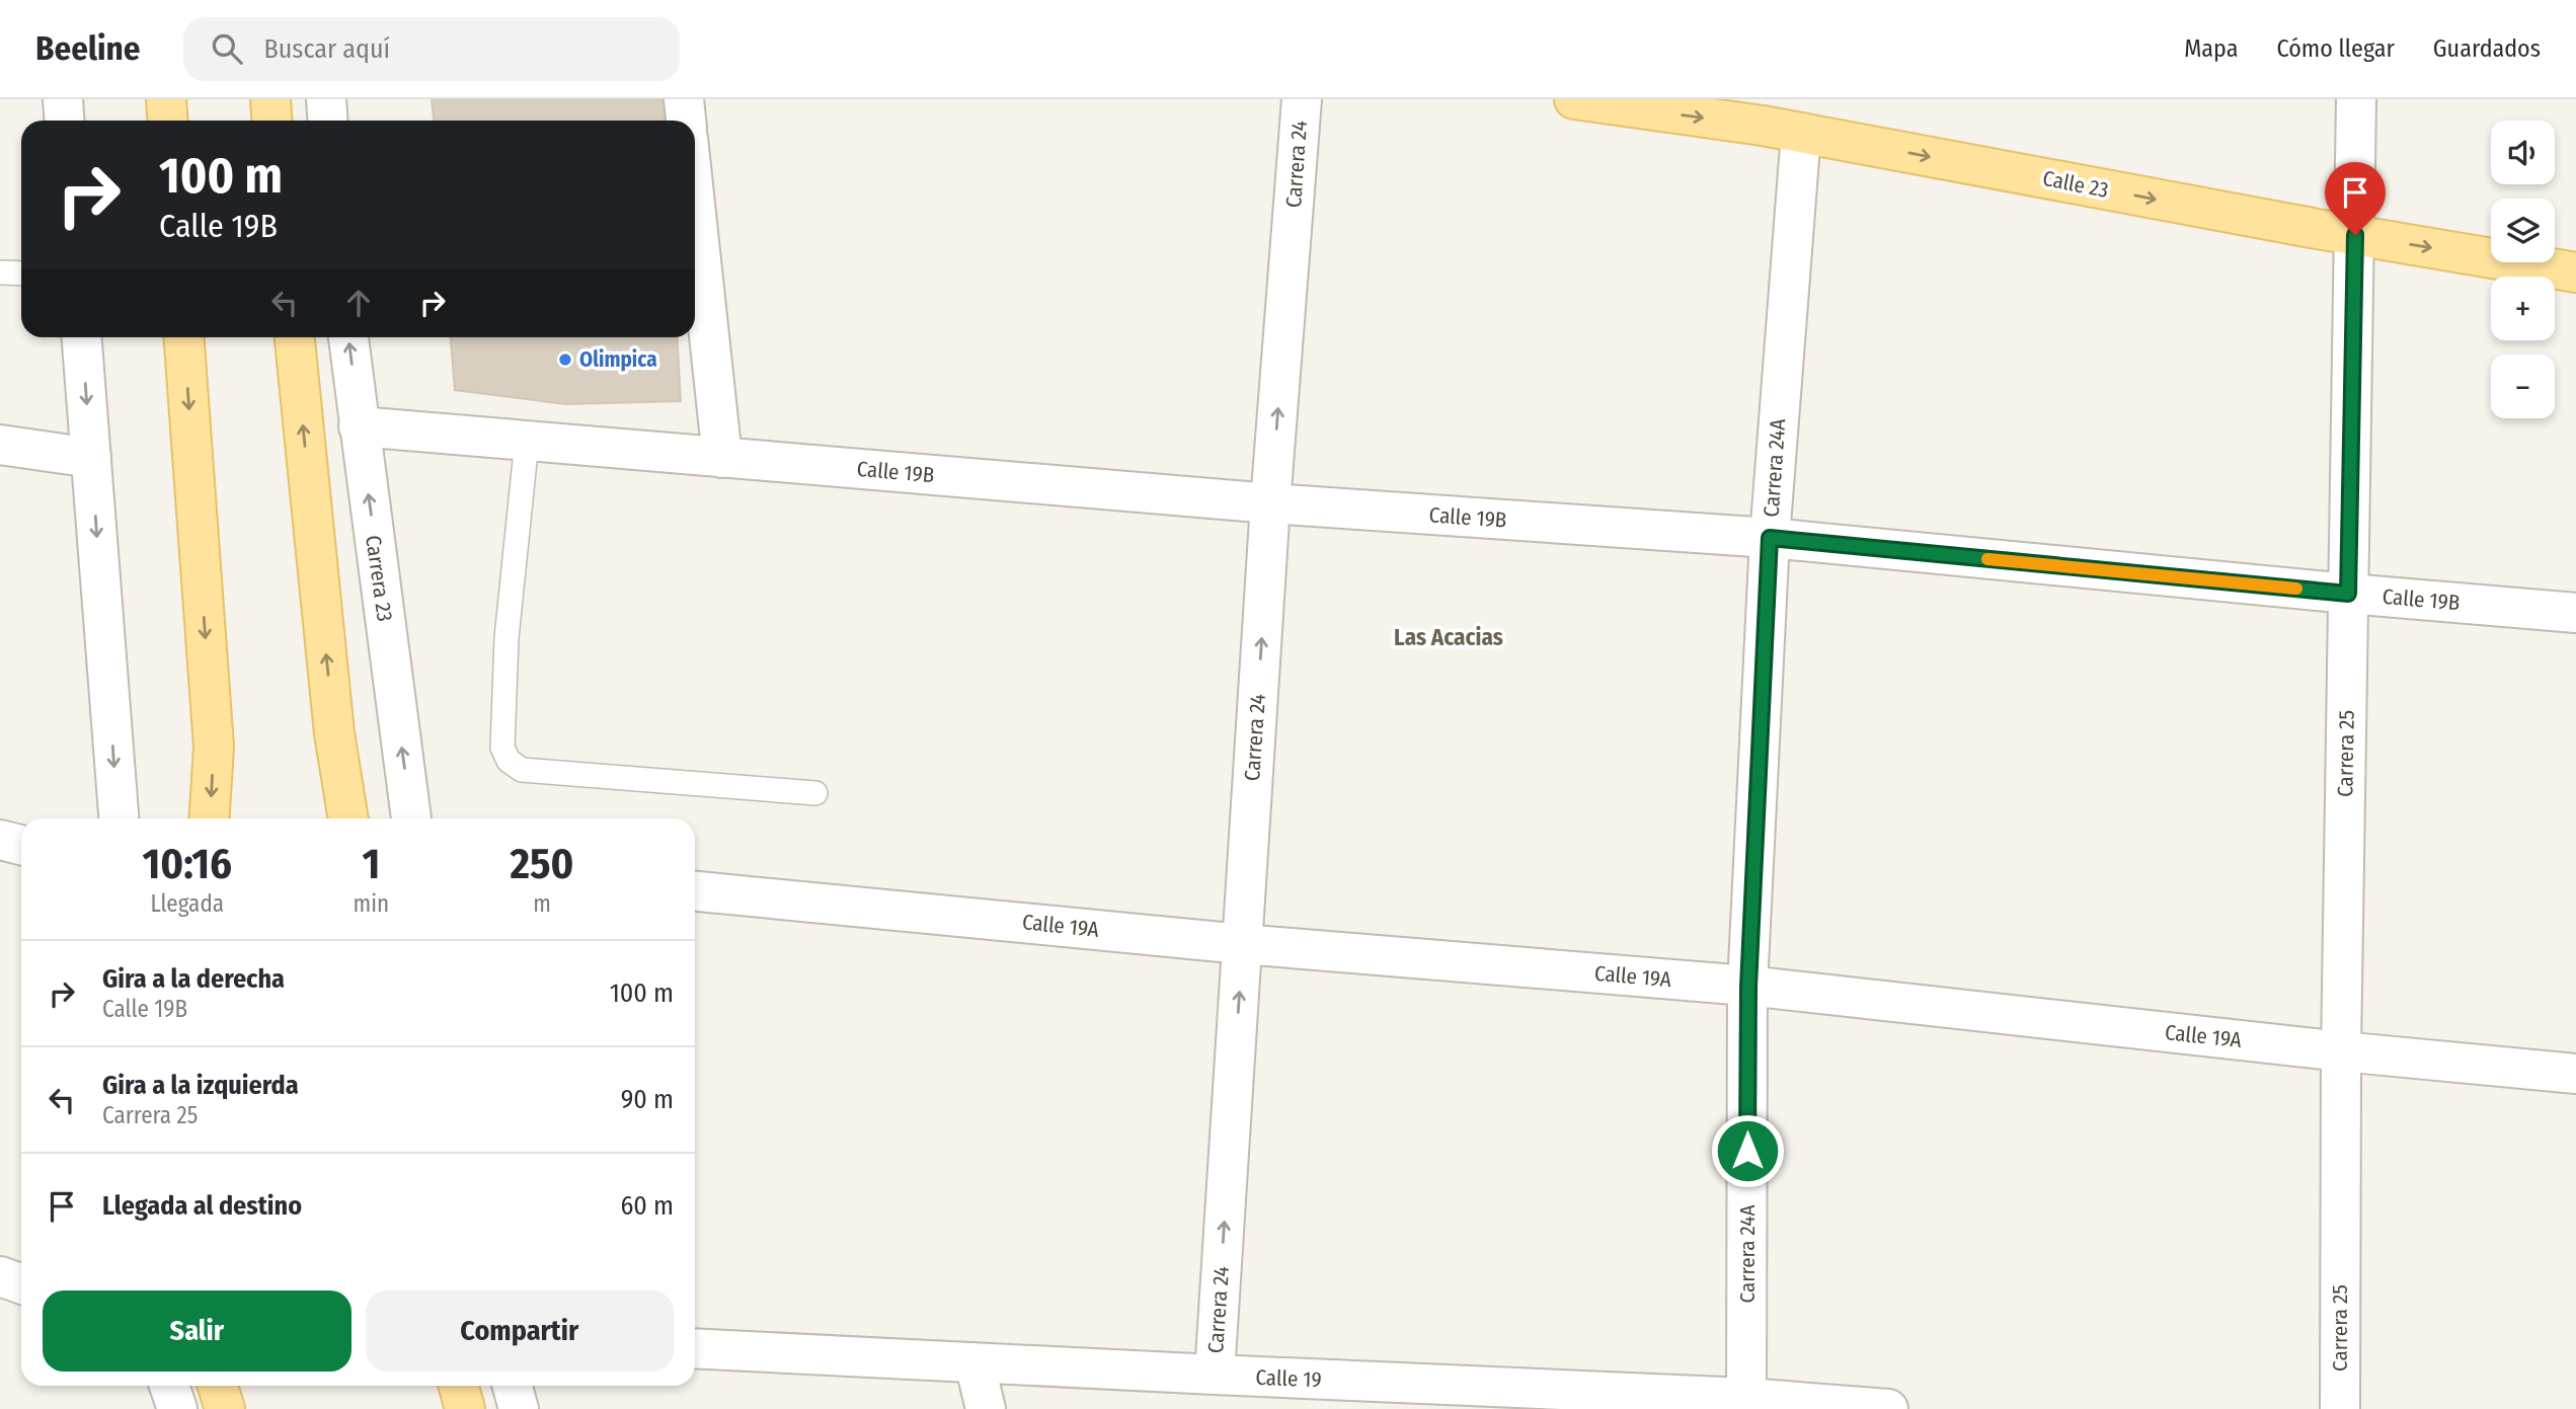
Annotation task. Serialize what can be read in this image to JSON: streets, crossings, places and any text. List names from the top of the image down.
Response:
{
  "streets": {
    "main road": ["Calle 23"],
    "street": [
      "Carrera 24",
      "Carrera 24A",
      "Calle 19B",
      "Carrera 23",
      "Carrera 25",
      "Calle 19A",
      "Calle 19"
    ]
  },
  "crossings": [
    ["Carrera 24", "Calle 19B"],
    ["Carrera 24", "Calle 19A"],
    ["Carrera 24", "Calle 19"],
    ["Calle 23", "Carrera 24A"],
    ["Calle 23", "Carrera 25"],
    ["Carrera 24A", "Calle 19B"],
    ["Carrera 24A", "Calle 19A"],
    ["Carrera 24A", "Calle 19"],
    ["Calle 19B", "Carrera 23"],
    ["Calle 19B", "Carrera 25"],
    ["Carrera 25", "Calle 19A"]
  ],
  "one_way": ["Carrera 24", "Calle 23"],
  "districts": ["Las Acacias"],
  "places": ["Olimpica"],
  "page": {
    "header": "Beeline",
    "search": "Buscar aquí",
    "nav": ["Mapa", "Cómo llegar", "Guardados"],
    "map_buttons": ["+", "−"],
    "turn": ["100 m", "Calle 19B"],
    "eta": [
      "10:16",
      "Llegada",
      "1",
      "min",
      "250",
      "m"
    ],
    "list": [
      {
        "name": "Gira a la derecha",
        "note": "Calle 19B",
        "value": "100 m"
      },
      {
        "name": "Gira a la izquierda",
        "note": "Carrera 25",
        "value": "90 m"
      },
      {
        "name": "Llegada al destino",
        "value": "60 m"
      }
    ],
    "buttons": ["Salir", "Compartir"]
  }
}
